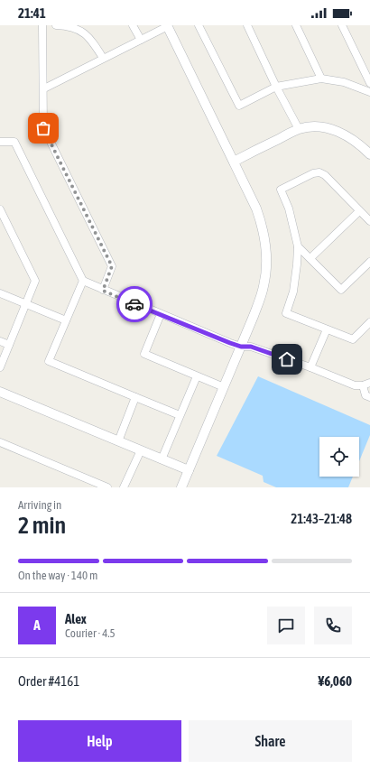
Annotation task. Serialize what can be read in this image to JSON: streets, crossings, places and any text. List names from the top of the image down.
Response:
{
  "page": {
    "status": "21:41",
    "heading": ["2 min", "Arriving in", "21:43–21:48"],
    "panel": [
      "Alex",
      "Courier · 4.5",
      "Order #4161",
      "¥6,060"
    ],
    "bar": "On the way · 140 m",
    "round": "A",
    "buttons": ["Help", "Share"]
  }
}
